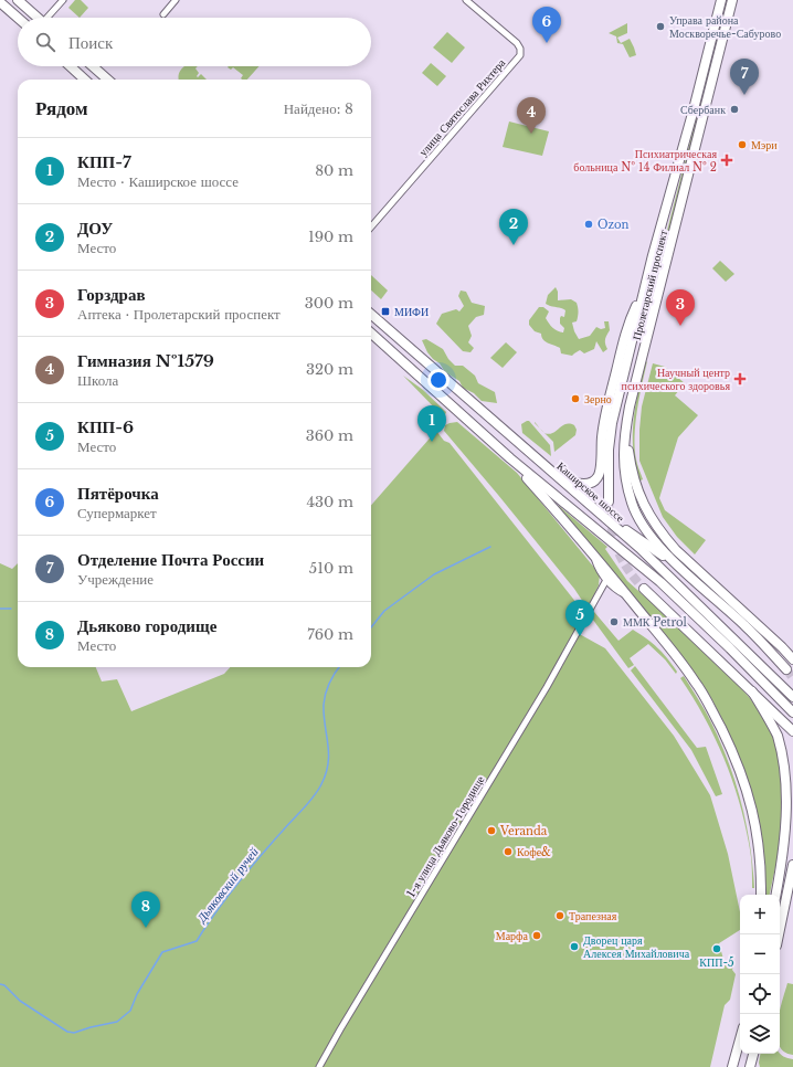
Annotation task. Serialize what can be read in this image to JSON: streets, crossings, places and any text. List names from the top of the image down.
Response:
{
  "streets": {
    "main road": ["Пролетарский проспект", "Каширское шоссе"],
    "street": ["улица Святослава Рихтера", "1-я улица Дьяково-Городище"]
  },
  "water": ["Дьяковский ручей"],
  "places": {
    "other": [
      "Управа района Москворечье-Сабурово",
      "Сбербанк",
      "Мэри",
      "Ozon",
      "Зерно",
      "ММК Petrol",
      "Veranda",
      "Кофе&",
      "Трапезная",
      "Марфа",
      "Дворец царя Алексея Михайловича",
      "КПП-5"
    ],
    "health": ["Психиатрическая больница № 14 Филиал № 2", "Научный центр психического здоровья"],
    "transit": ["МИФИ"]
  },
  "page": {
    "pins": [
      "6",
      "7",
      "4",
      "2",
      "3",
      "1",
      "5",
      "8"
    ],
    "search": "Поиск",
    "heading": ["Рядом", "Найдено: 8"],
    "list": [
      {
        "mark": "1",
        "name": "КПП-7",
        "note": "Место · Каширское шоссе",
        "value": "80 m"
      },
      {
        "mark": "2",
        "name": "ДОУ",
        "note": "Место",
        "value": "190 m"
      },
      {
        "mark": "3",
        "name": "Горздрав",
        "note": "Аптека · Пролетарский проспект",
        "value": "300 m"
      },
      {
        "mark": "4",
        "name": "Гимназия №1579",
        "note": "Школа",
        "value": "320 m"
      },
      {
        "mark": "5",
        "name": "КПП-6",
        "note": "Место",
        "value": "360 m"
      },
      {
        "mark": "6",
        "name": "Пятёрочка",
        "note": "Супермаркет",
        "value": "430 m"
      },
      {
        "mark": "7",
        "name": "Отделение Почта России",
        "note": "Учреждение",
        "value": "510 m"
      },
      {
        "mark": "8",
        "name": "Дьяково городище",
        "note": "Место",
        "value": "760 m"
      }
    ],
    "map_buttons": ["+", "−"]
  }
}
